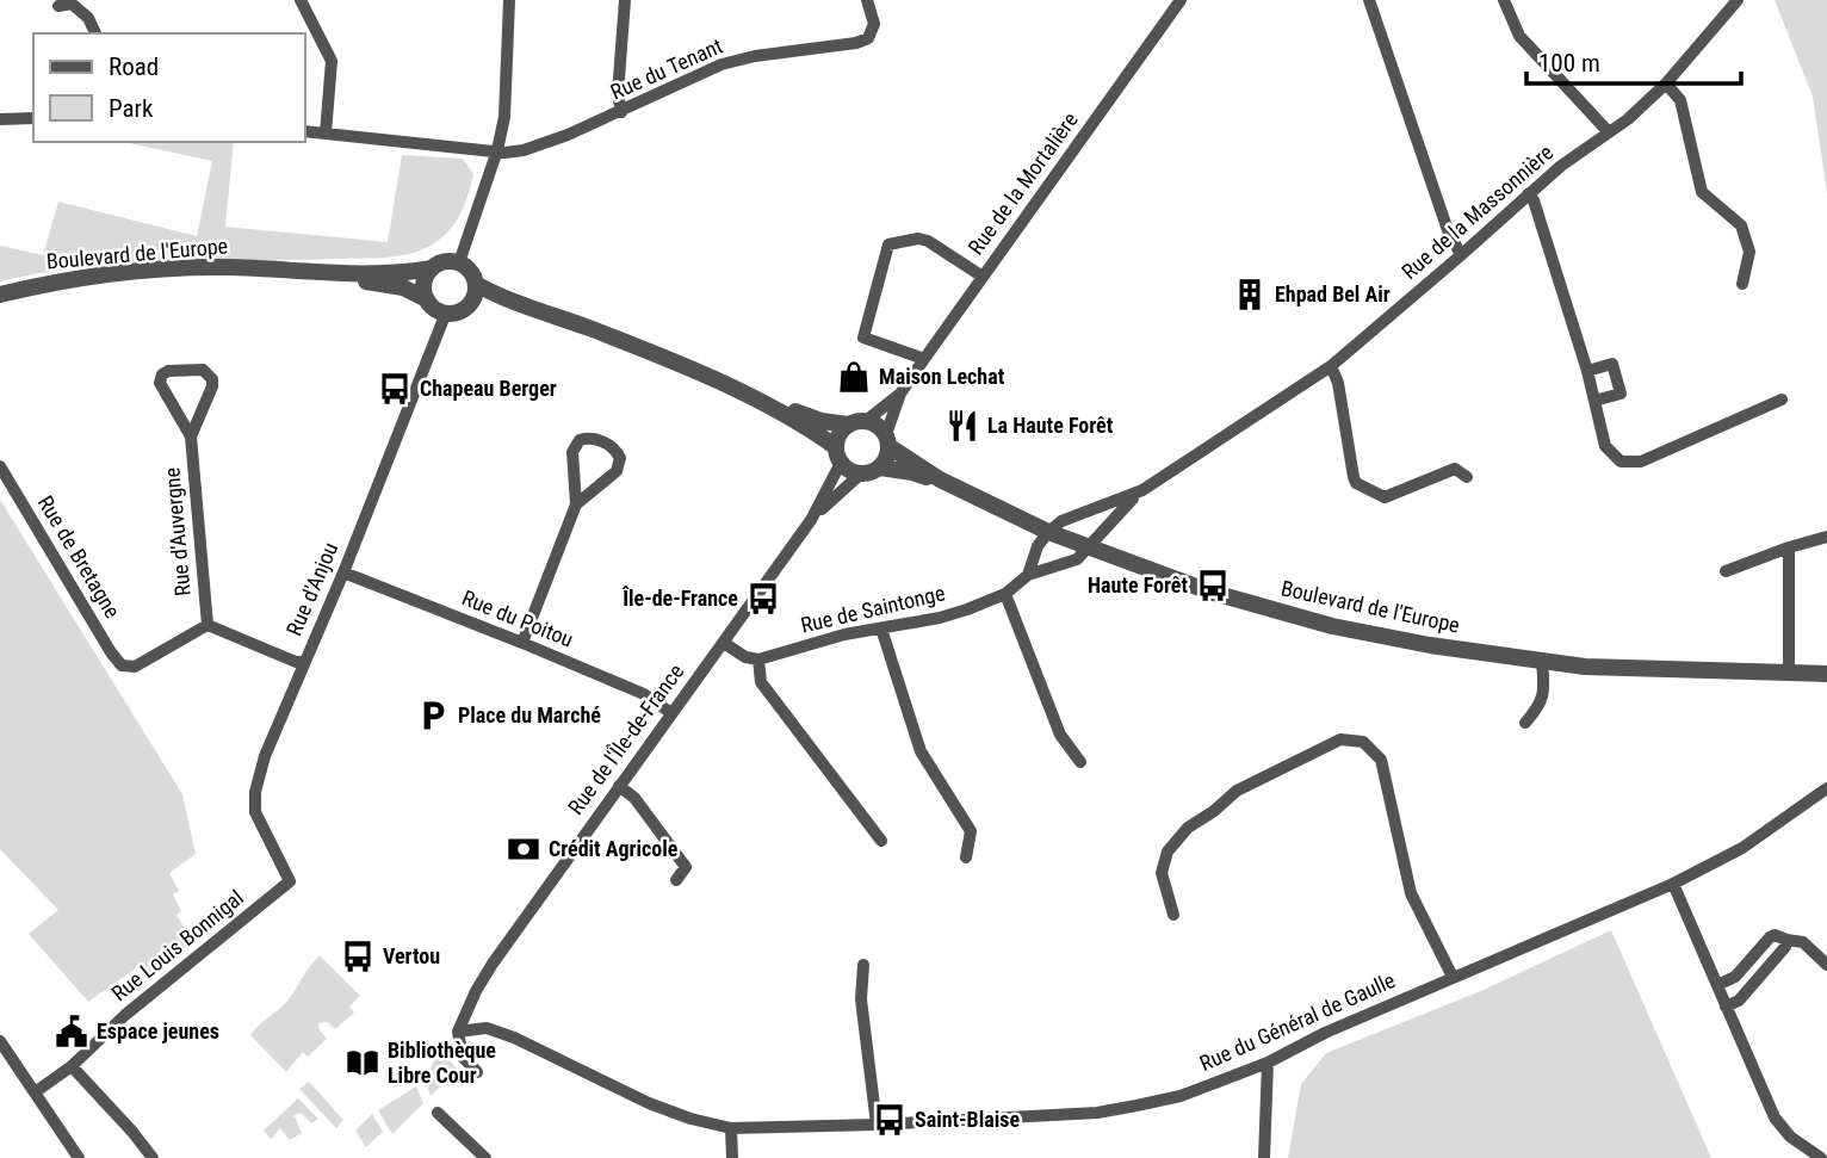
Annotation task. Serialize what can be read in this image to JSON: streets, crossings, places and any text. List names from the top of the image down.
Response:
{
  "streets": {
    "street": [
      "Rue du Tenant",
      "Rue de la Mortalière",
      "Rue de la Massonnière",
      "Boulevard de l'Europe",
      "Rue d'Auvergne",
      "Rue de Bretagne",
      "Rue d'Anjou",
      "Rue de Saintonge",
      "Rue du Poitou",
      "Rue de l'Île-de-France",
      "Rue Louis Bonnigal",
      "Rue du Général de Gaulle"
    ]
  },
  "crossings": [
    ["Rue de la Mortalière", "Boulevard de l'Europe"],
    ["Rue de la Mortalière", "Rue de l'Île-de-France"],
    ["Rue de la Massonnière", "Boulevard de l'Europe"],
    ["Rue de la Massonnière", "Rue de Saintonge"],
    ["Boulevard de l'Europe", "Rue d'Anjou"],
    ["Boulevard de l'Europe", "Rue de Saintonge"],
    ["Boulevard de l'Europe", "Rue de l'Île-de-France"],
    ["Rue d'Auvergne", "Rue de Bretagne"],
    ["Rue d'Anjou", "Rue du Poitou"],
    ["Rue d'Anjou", "Rue Louis Bonnigal"],
    ["Rue du Poitou", "Rue de l'Île-de-France"],
    ["Rue de l'Île-de-France", "Rue du Général de Gaulle"]
  ],
  "places": {
    "building": ["Ehpad Bel Air"],
    "shop": ["Maison Lechat"],
    "bus stop": [
      "Chapeau Berger",
      "Haute Forêt",
      "Île-de-France",
      "Vertou",
      "Saint-Blaise"
    ],
    "restaurant": ["La Haute Forêt"],
    "parking": ["Place du Marché"],
    "bank": ["Crédit Agricole"],
    "public building": ["Espace jeunes"],
    "library": ["Bibliothèque Libre Cour"]
  },
  "legend": ["Road", "Park"],
  "scale_bar": "100 m"
}
